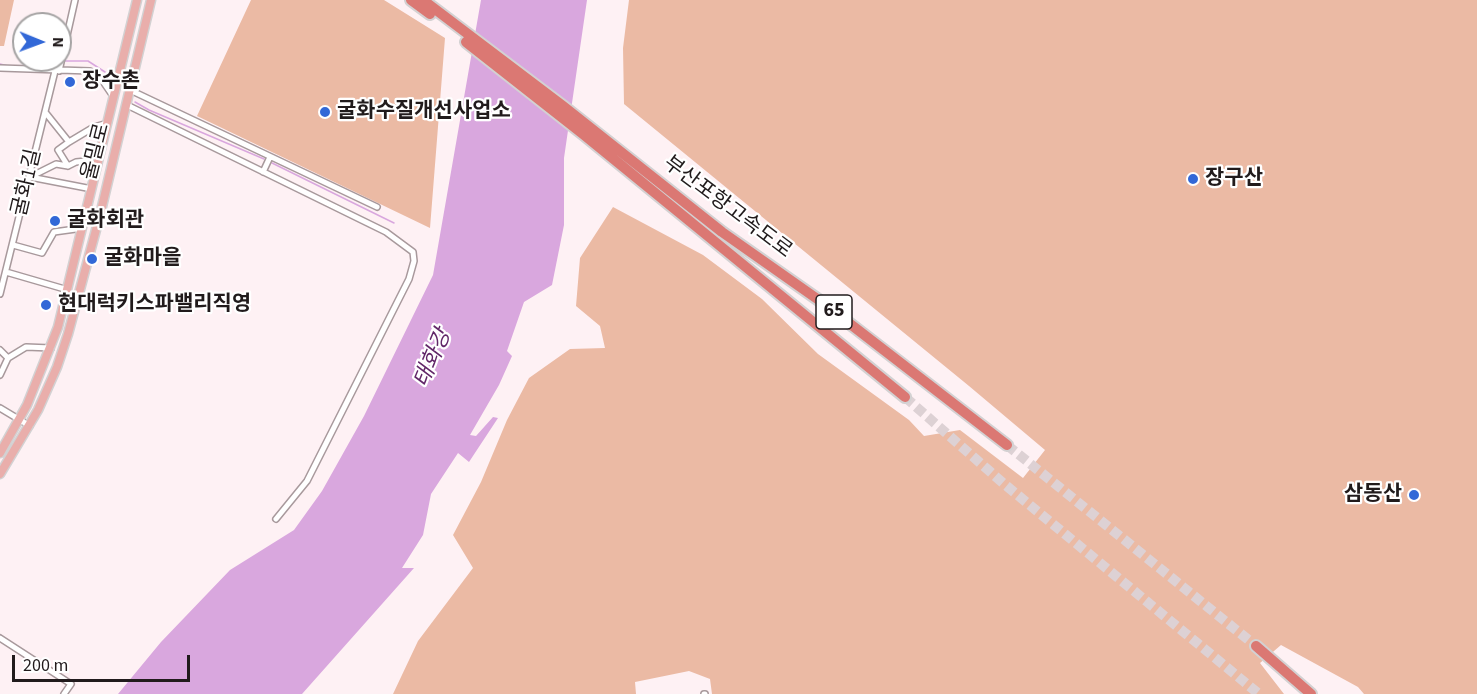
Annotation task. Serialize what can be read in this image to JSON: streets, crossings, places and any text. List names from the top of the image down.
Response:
{
  "streets": {
    "highway": ["부산포항고속도로", "65"],
    "main road": ["울밀로"],
    "street": ["굴화1길"]
  },
  "water": ["태화강"],
  "places": [
    "장수촌",
    "굴화수질개선사업소",
    "장구산",
    "굴화회관",
    "굴화마을",
    "현대럭키스파밸리직영",
    "삼동산"
  ],
  "scale_bar": "200 m",
  "north": "right"
}
